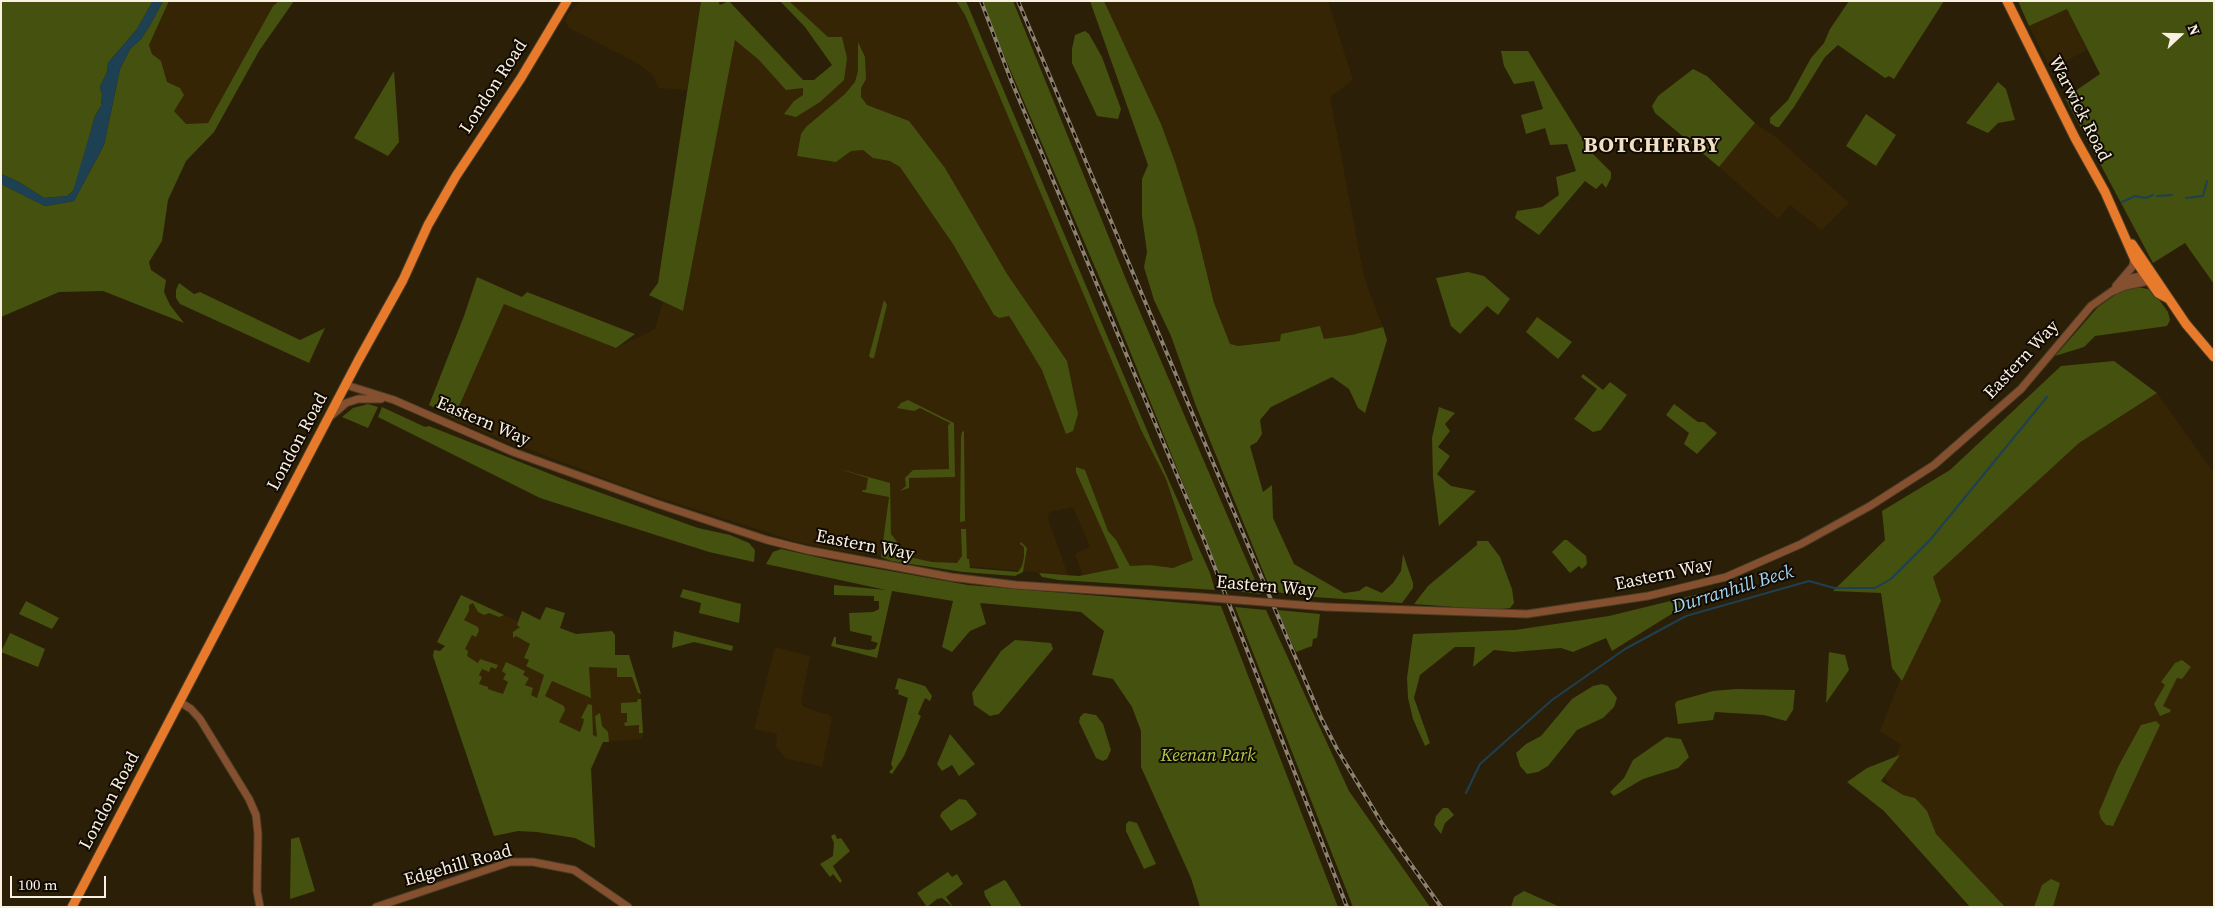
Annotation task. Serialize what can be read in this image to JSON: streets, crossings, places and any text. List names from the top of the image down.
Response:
{
  "streets": {
    "main road": ["London Road", "Warwick Road"],
    "street": ["Eastern Way", "Edgehill Road"]
  },
  "crossings": [
    ["London Road", "Eastern Way"],
    ["Warwick Road", "Eastern Way"]
  ],
  "districts": ["BOTCHERBY"],
  "water": ["Durranhill Beck"],
  "parks": ["Keenan Park"],
  "scale_bar": "100 m",
  "north": "right"
}
